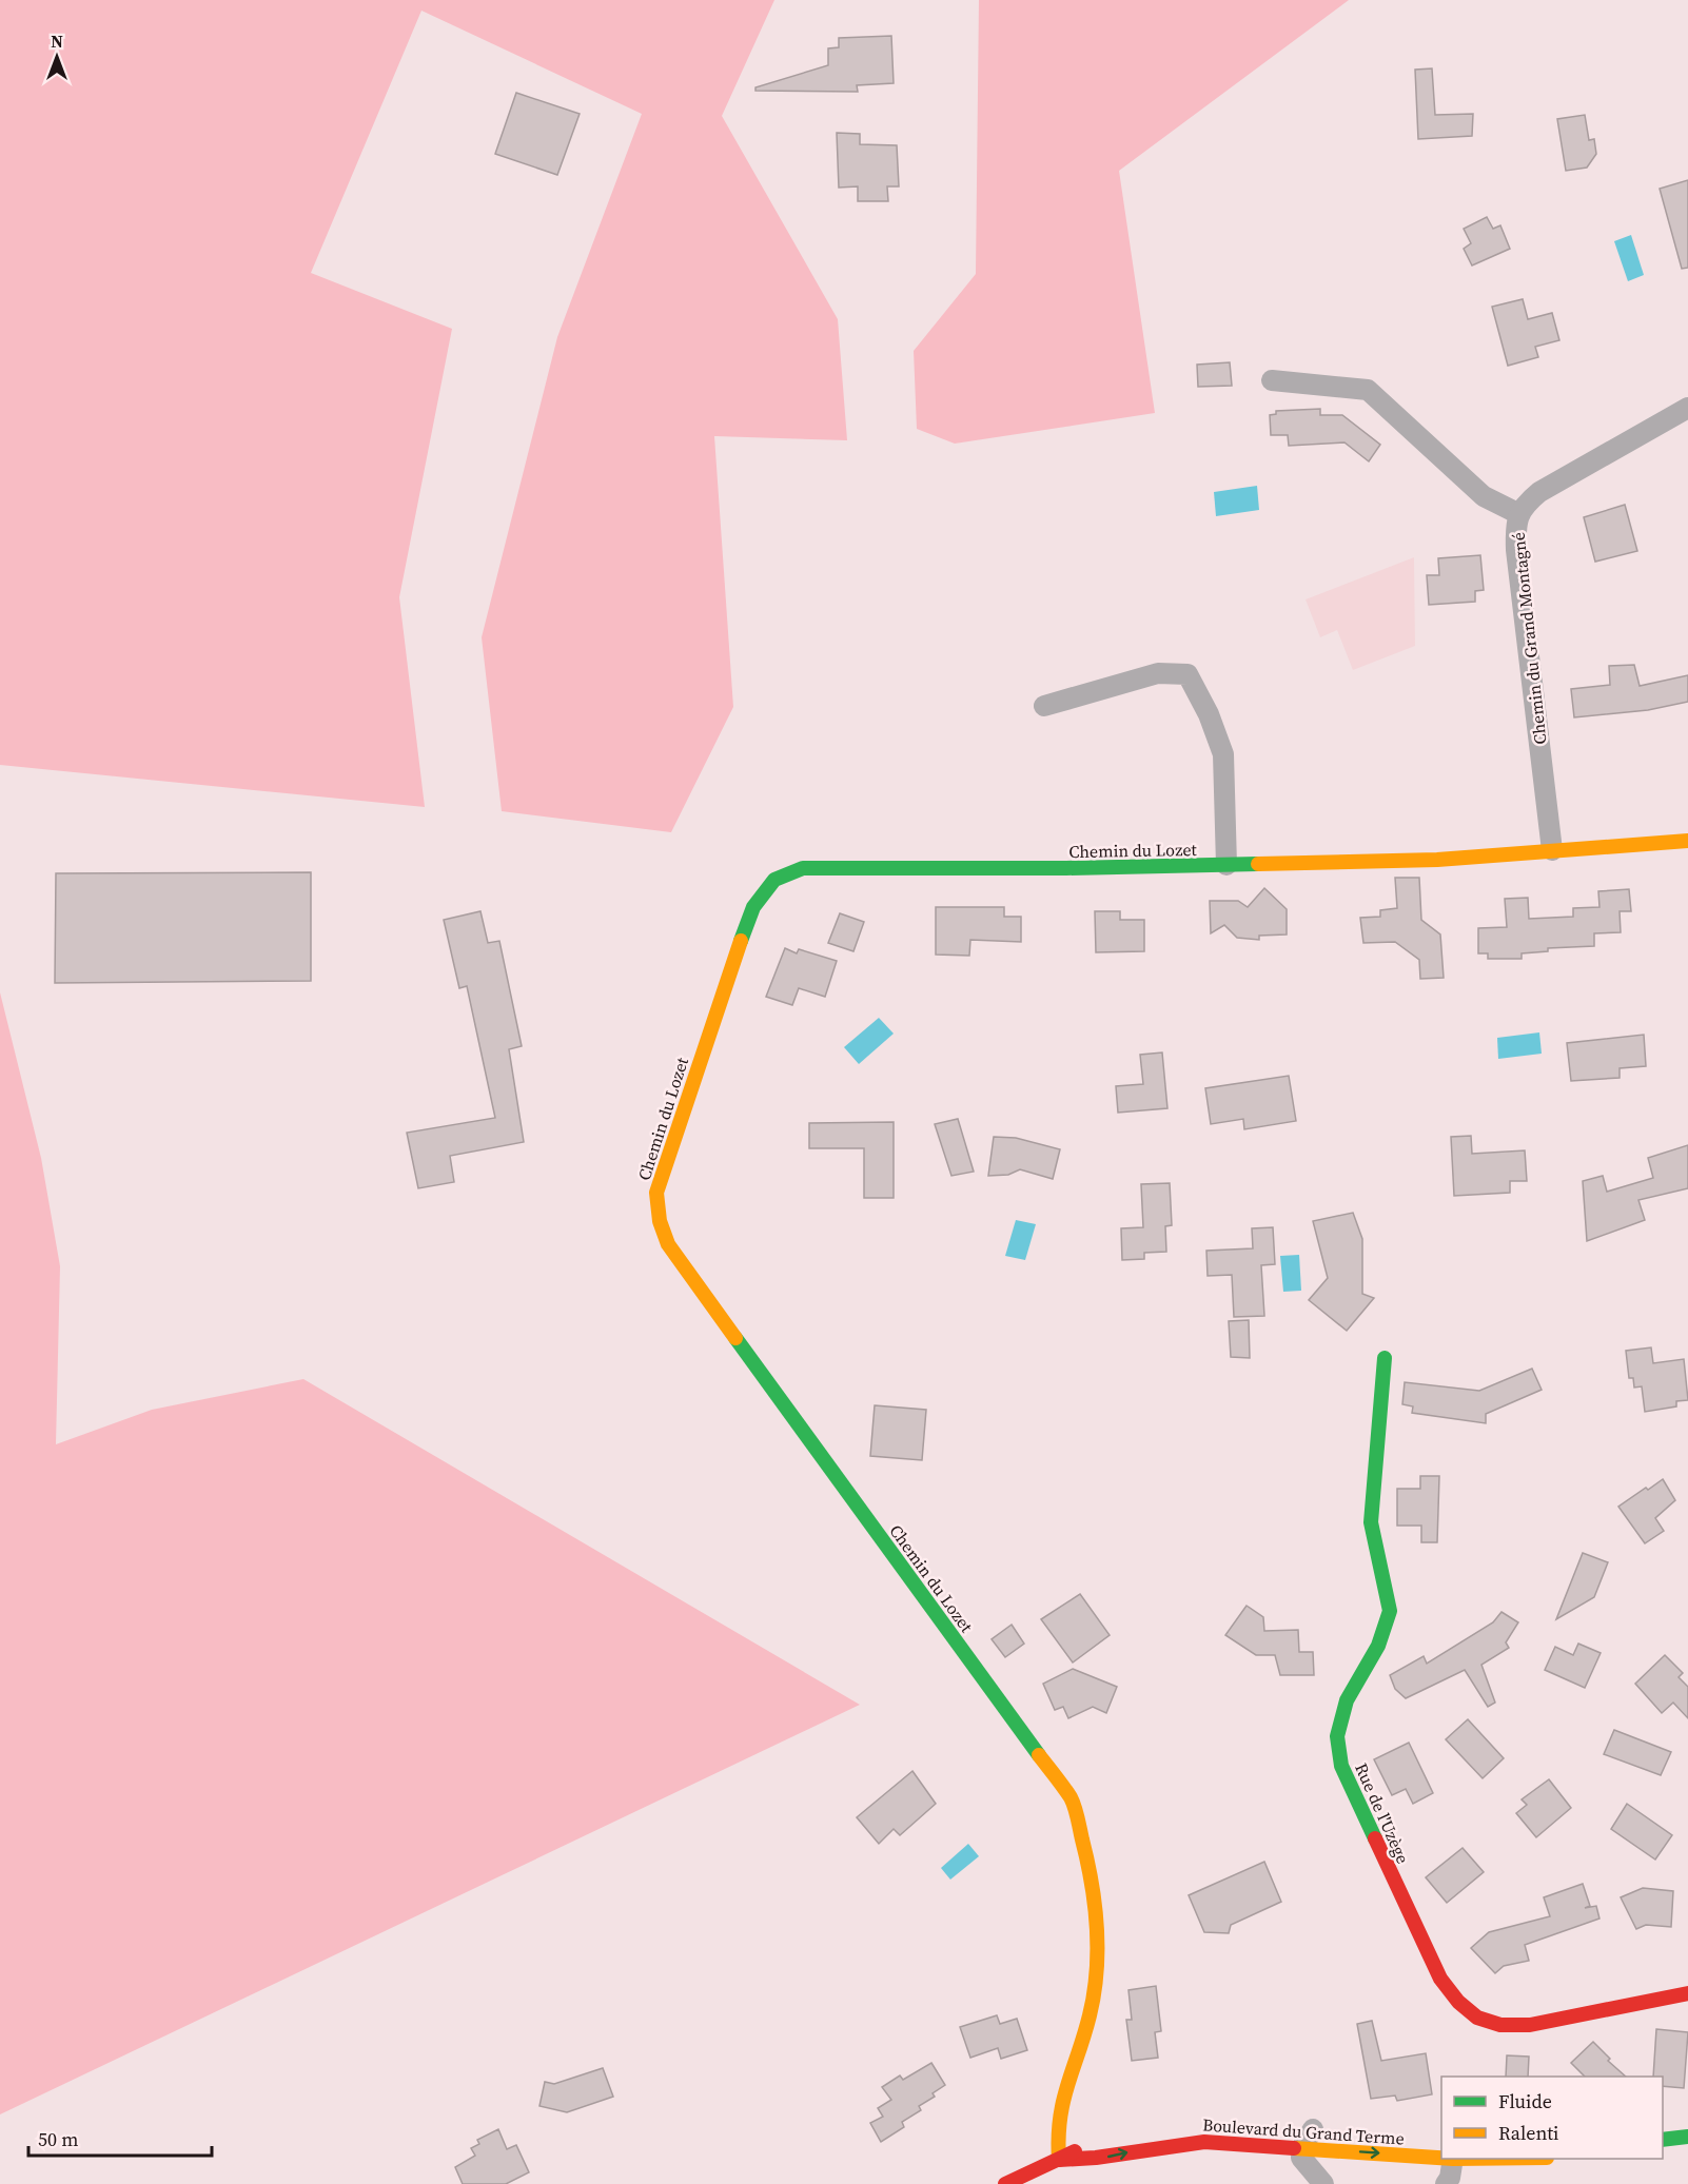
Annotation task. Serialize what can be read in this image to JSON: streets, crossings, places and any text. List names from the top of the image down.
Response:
{
  "streets": {
    "street": [
      "Chemin du Grand Montagné",
      "Chemin du Lozet",
      "Rue de l'Uzège",
      "Boulevard du Grand Terme"
    ]
  },
  "crossings": [
    ["Chemin du Grand Montagné", "Chemin du Lozet"],
    ["Chemin du Lozet", "Boulevard du Grand Terme"]
  ],
  "one_way": ["Boulevard du Grand Terme"],
  "legend": ["Fluide", "Ralenti"],
  "scale_bar": "50 m",
  "north": "top"
}
